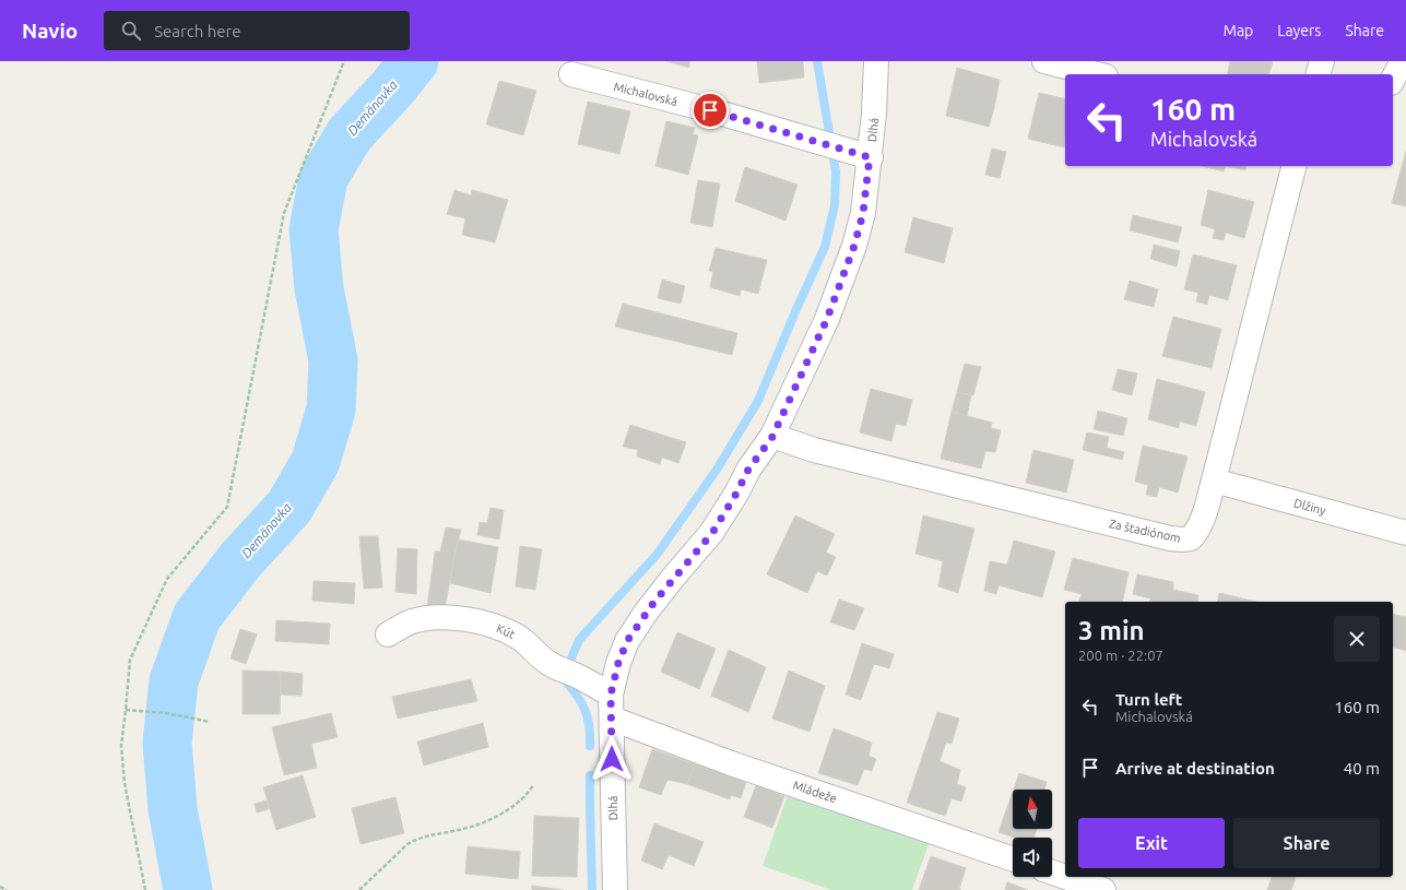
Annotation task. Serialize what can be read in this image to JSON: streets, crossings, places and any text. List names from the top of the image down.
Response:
{
  "streets": {
    "street": [
      "Michalovská",
      "Dlhá",
      "Dlžiny",
      "Za štadiónom",
      "Kút",
      "Mládeže"
    ]
  },
  "crossings": [
    ["Michalovská", "Dlhá"],
    ["Dlhá", "Za štadiónom"],
    ["Dlhá", "Kút"],
    ["Dlhá", "Mládeže"],
    ["Dlžiny", "Za štadiónom"]
  ],
  "water": ["Demänovka"],
  "north": "top",
  "page": {
    "header": "Navio",
    "search": "Search here",
    "nav": ["Map", "Layers", "Share"],
    "turn": ["160 m", "Michalovská"],
    "heading": ["3 min", "200 m · 22:07"],
    "list": [
      {
        "name": "Turn left",
        "note": "Michalovská",
        "value": "160 m"
      },
      {
        "name": "Arrive at destination",
        "value": "40 m"
      }
    ],
    "buttons": ["Exit", "Share"]
  }
}
